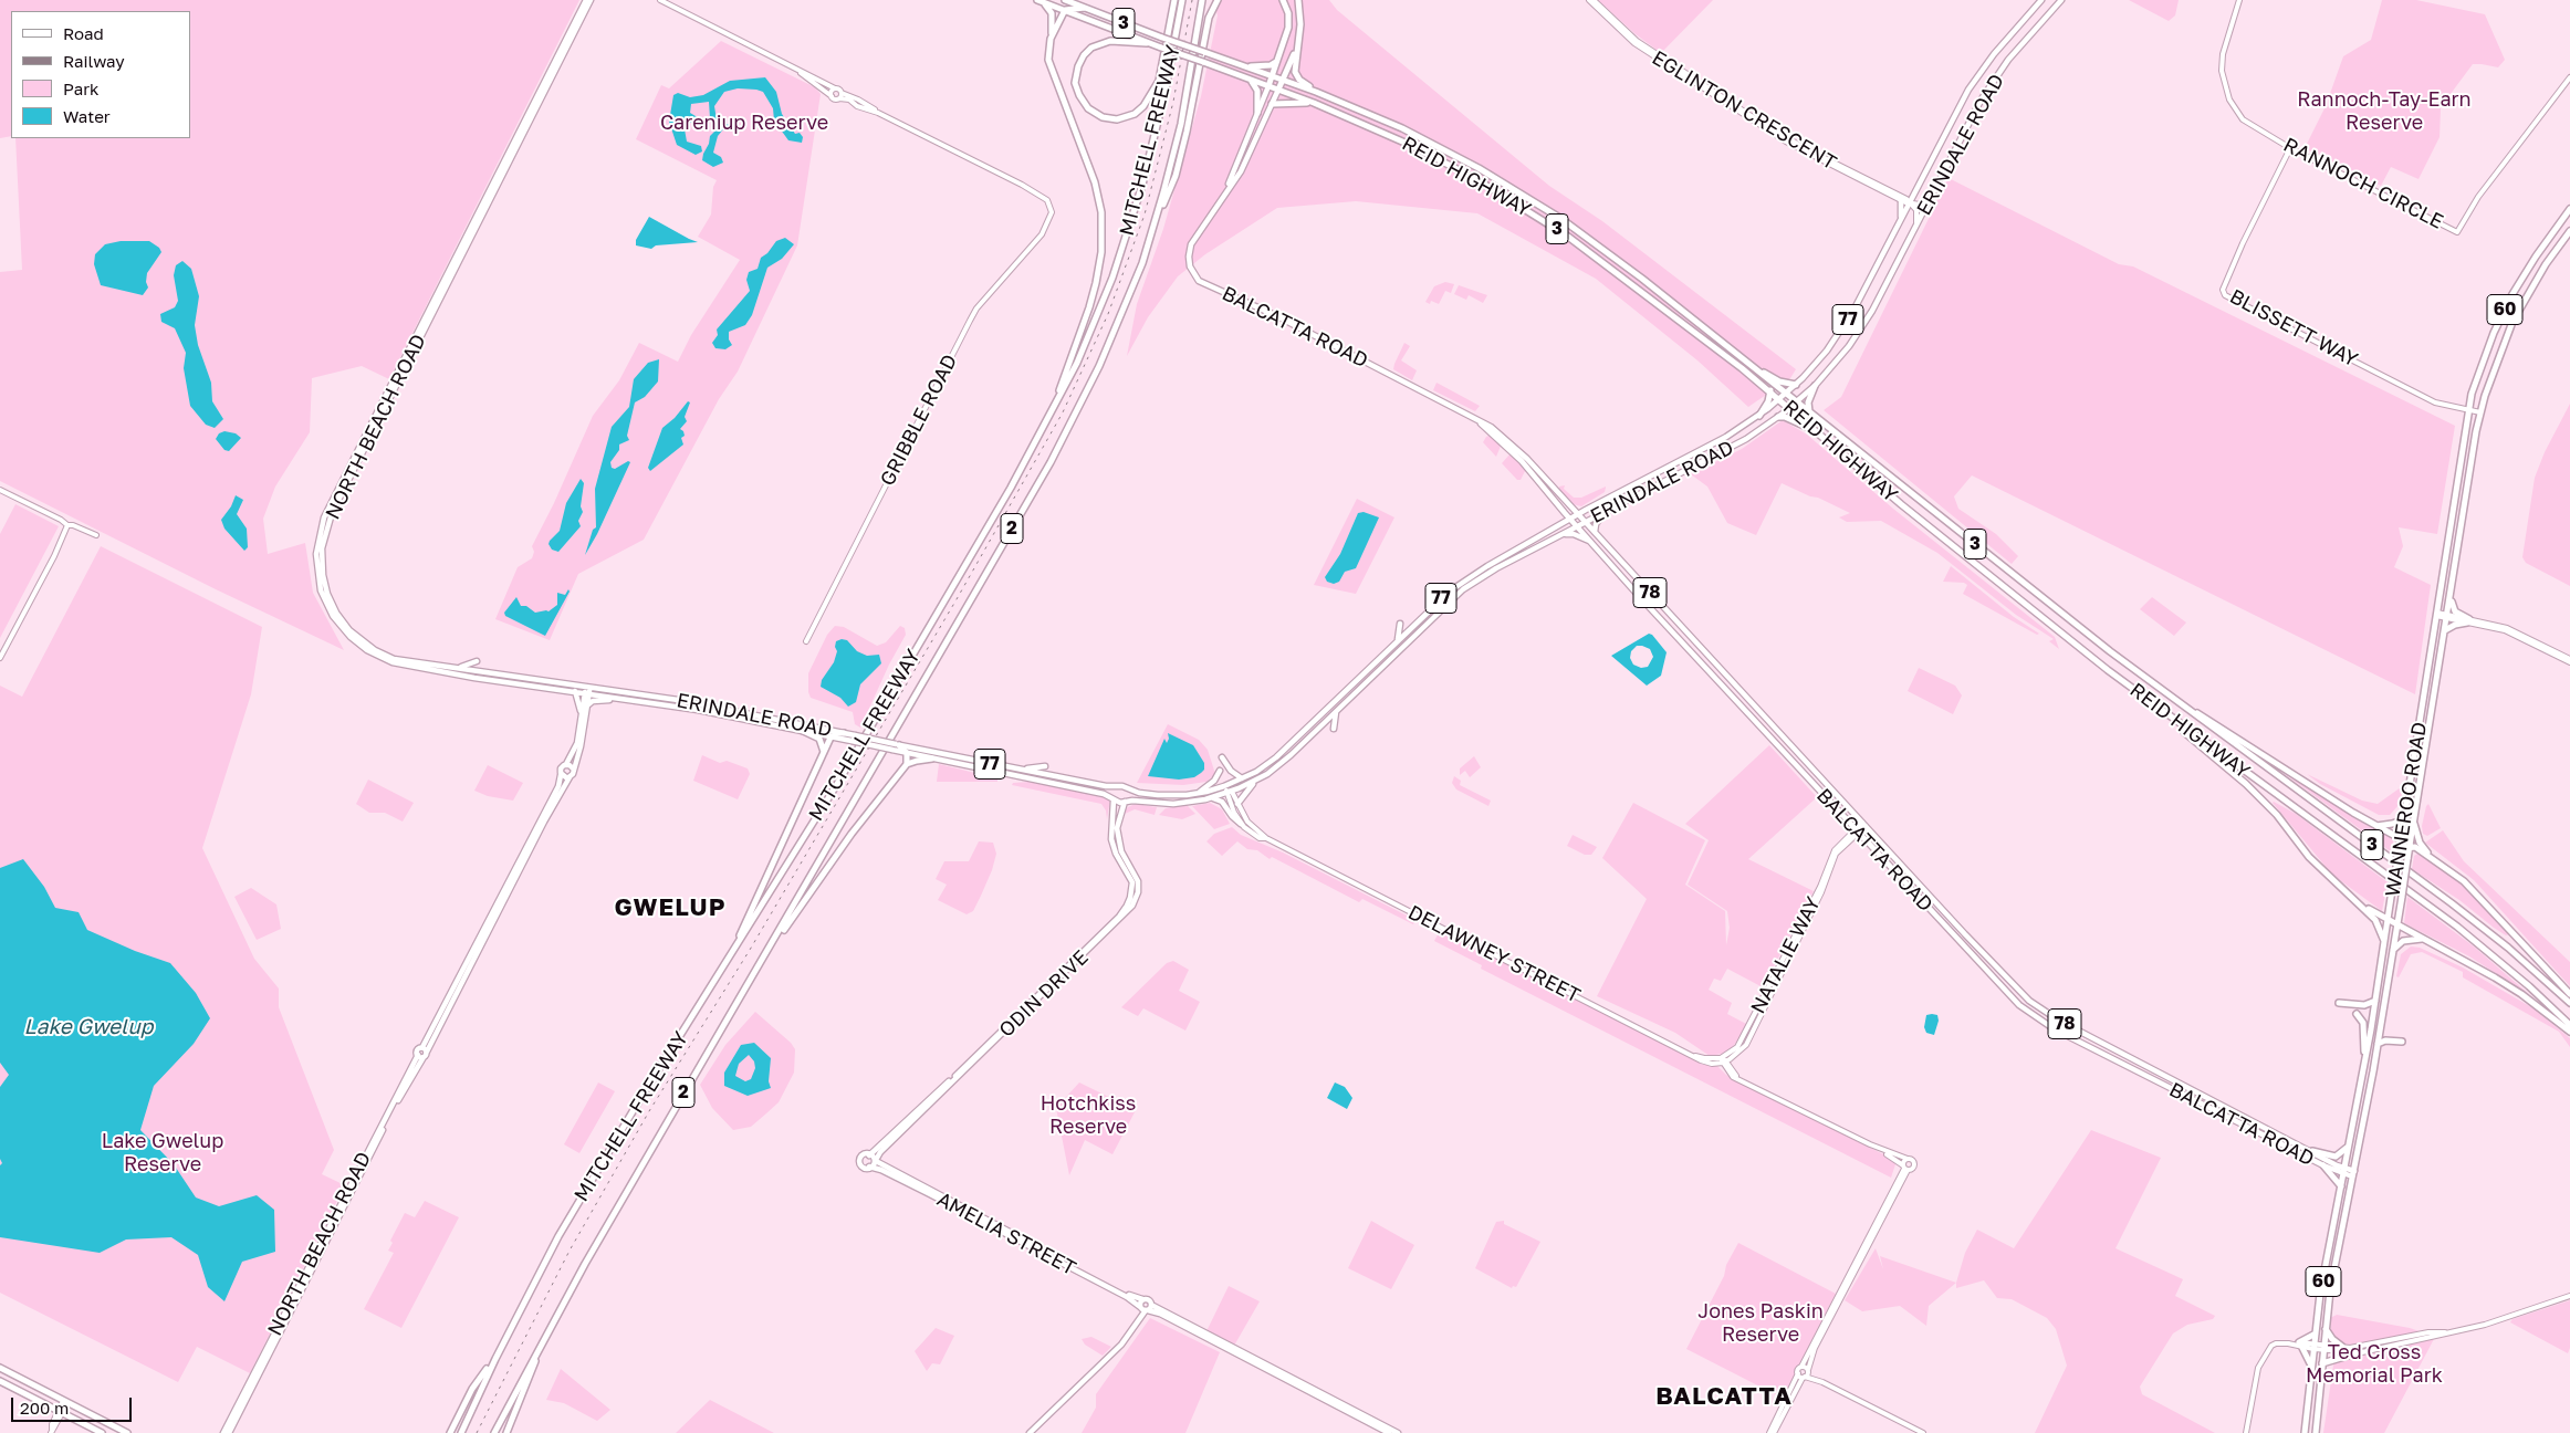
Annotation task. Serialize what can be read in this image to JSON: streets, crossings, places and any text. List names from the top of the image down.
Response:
{
  "streets": {
    "highway": [
      "3",
      "MITCHELL FREEWAY",
      "REID HIGHWAY",
      "60",
      "2",
      "WANNEROO ROAD"
    ],
    "main road": [
      "ERINDALE ROAD",
      "77",
      "BALCATTA ROAD",
      "NORTH BEACH ROAD",
      "78",
      "ODIN DRIVE",
      "AMELIA STREET"
    ],
    "street": [
      "EGLINTON CRESCENT",
      "RANNOCH CIRCLE",
      "BLISSETT WAY",
      "GRIBBLE ROAD",
      "DELAWNEY STREET",
      "NATALIE WAY"
    ]
  },
  "crossings": [
    ["EGLINTON CRESCENT", "ERINDALE ROAD"],
    ["ERINDALE ROAD", "REID HIGHWAY"],
    ["ERINDALE ROAD", "BALCATTA ROAD"],
    ["ERINDALE ROAD", "NORTH BEACH ROAD"],
    ["ERINDALE ROAD", "DELAWNEY STREET"],
    ["ERINDALE ROAD", "ODIN DRIVE"],
    ["REID HIGHWAY", "BALCATTA ROAD"],
    ["RANNOCH CIRCLE", "BLISSETT WAY"],
    ["BALCATTA ROAD", "WANNEROO ROAD"],
    ["BALCATTA ROAD", "NATALIE WAY"],
    ["BLISSETT WAY", "WANNEROO ROAD"],
    ["DELAWNEY STREET", "NATALIE WAY"],
    ["ODIN DRIVE", "AMELIA STREET"]
  ],
  "districts": ["GWELUP", "BALCATTA"],
  "water": ["Lake Gwelup"],
  "parks": [
    "Rannoch-Tay-Earn Reserve",
    "Careniup Reserve",
    "Hotchkiss Reserve",
    "Lake Gwelup Reserve",
    "Jones Paskin Reserve",
    "Ted Cross Memorial Park"
  ],
  "legend": [
    "Road",
    "Railway",
    "Park",
    "Water"
  ],
  "scale_bar": "200 m"
}
